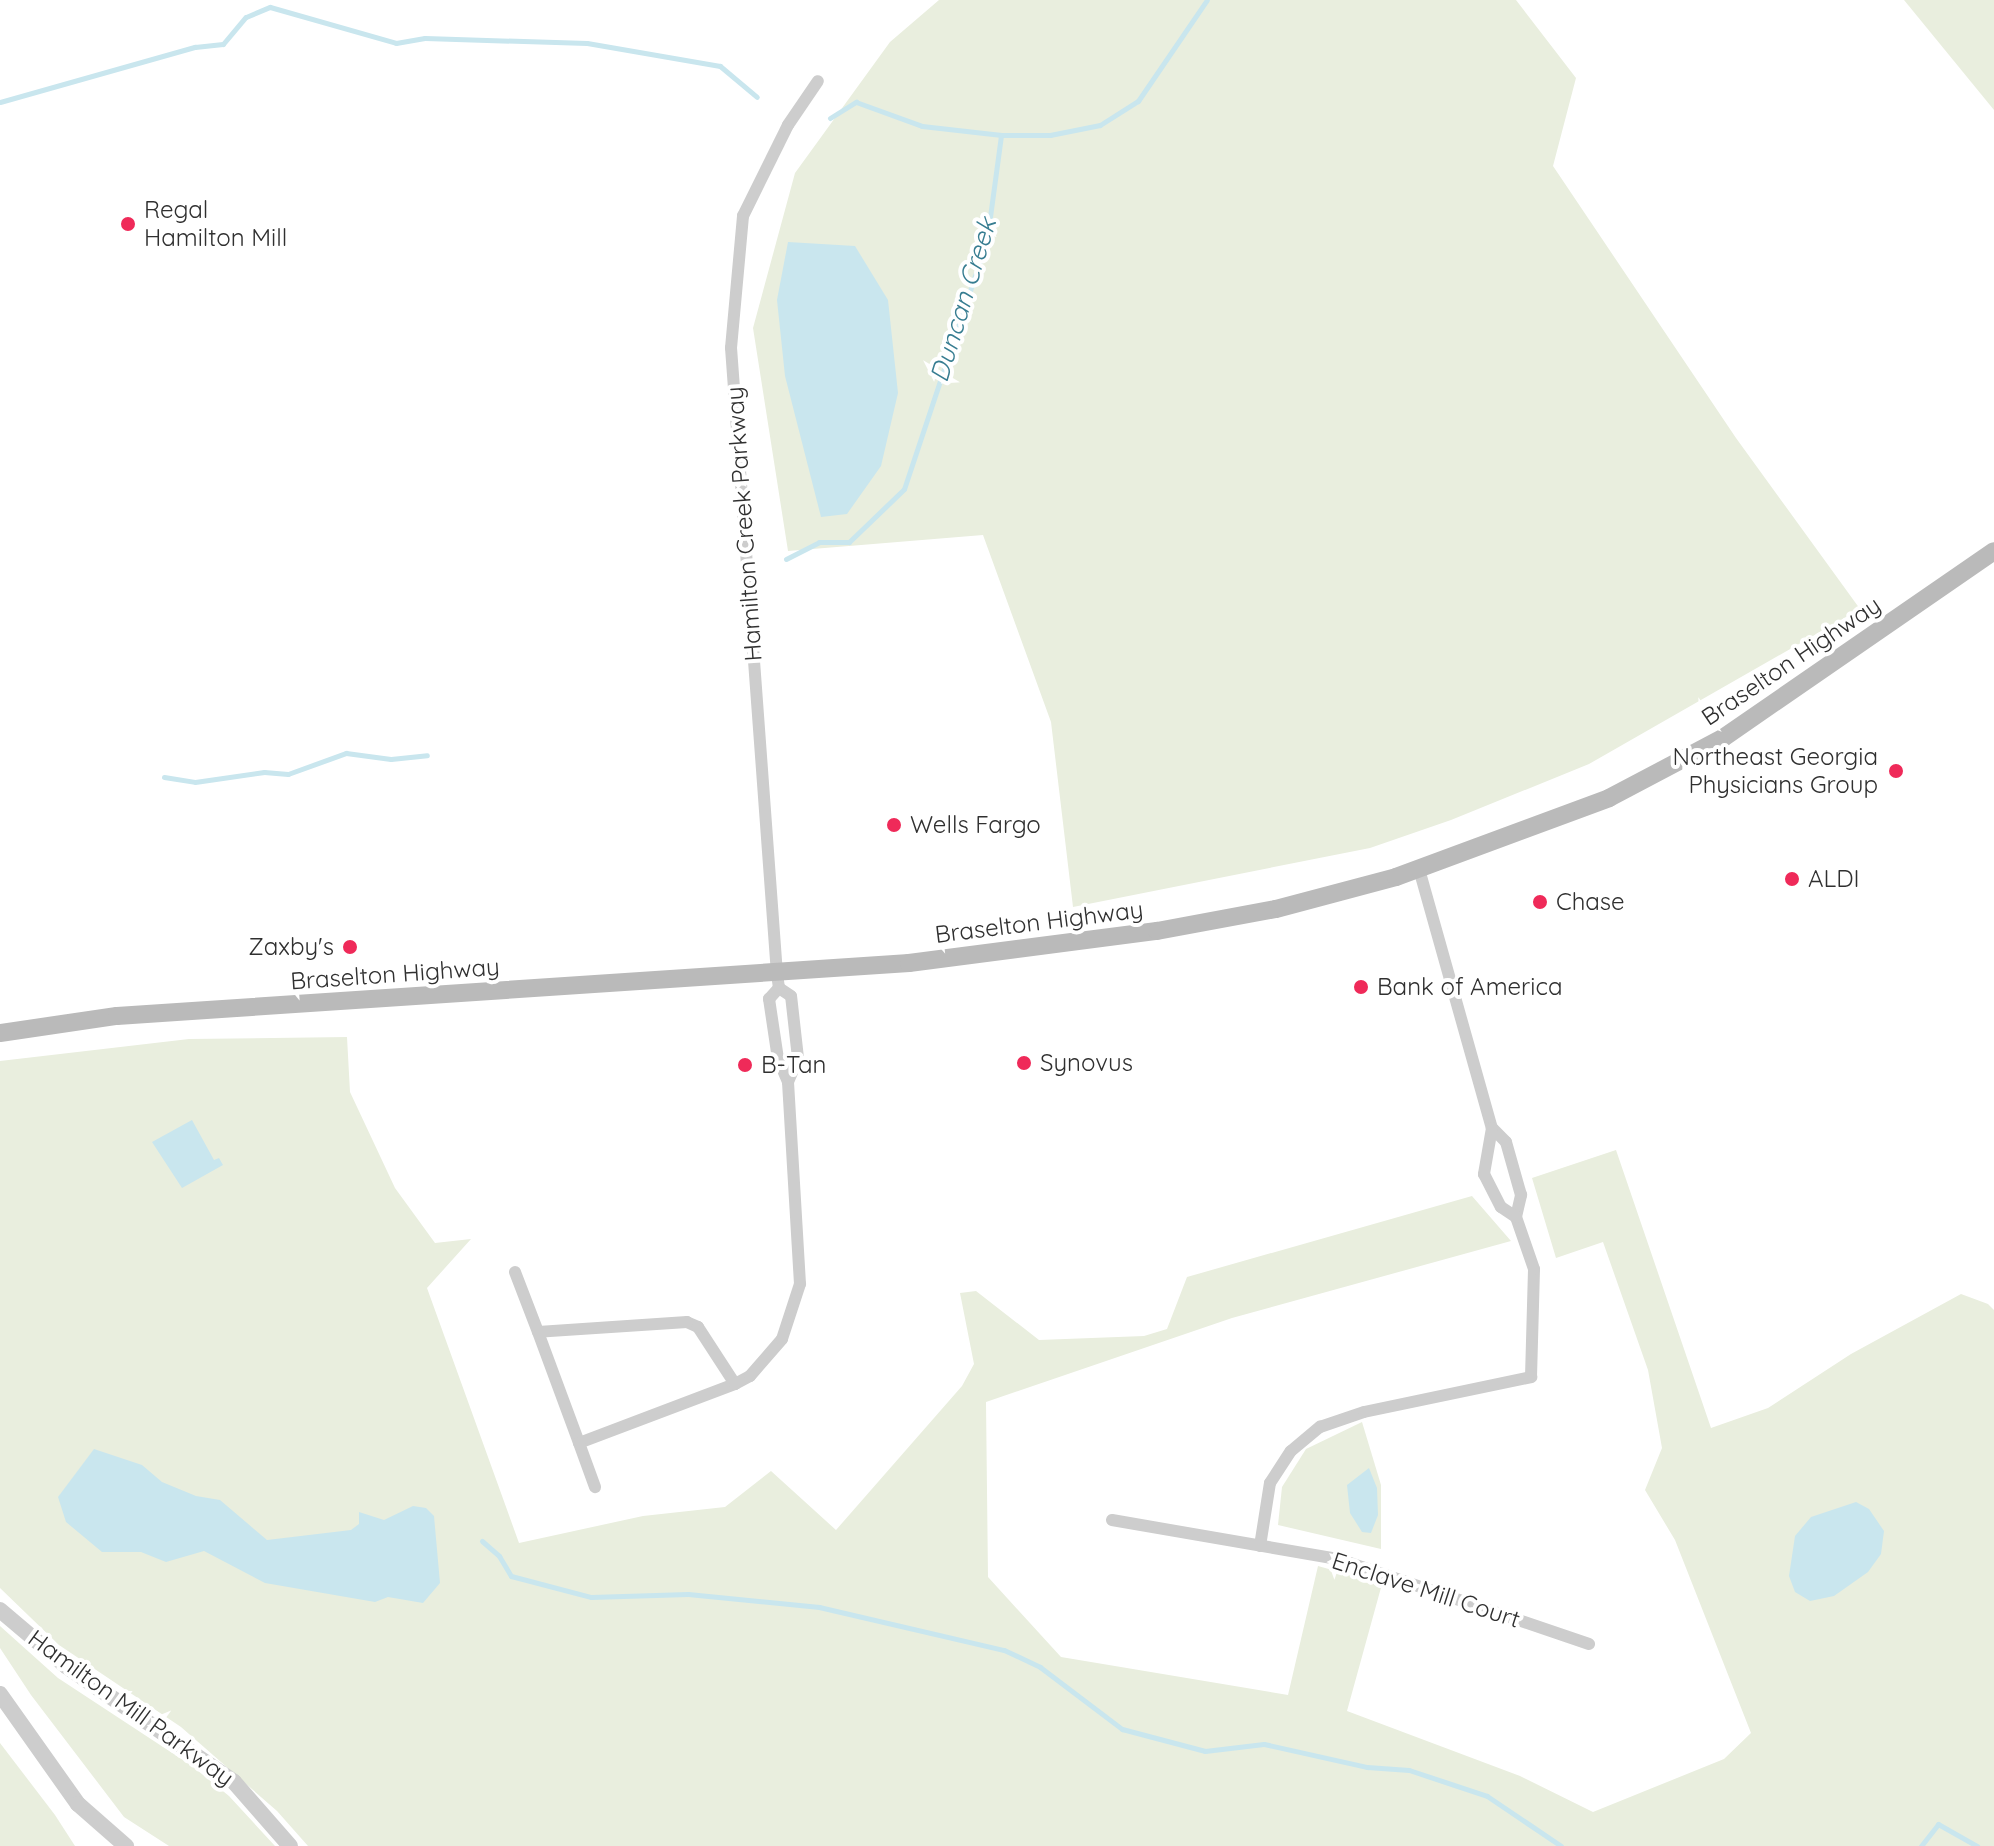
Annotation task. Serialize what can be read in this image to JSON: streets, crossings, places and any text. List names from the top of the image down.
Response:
{
  "streets": {
    "main road": ["Braselton Highway"],
    "street": ["Hamilton Creek Parkway", "Enclave Mill Court", "Hamilton Mill Parkway"]
  },
  "crossings": [
    ["Hamilton Creek Parkway", "Braselton Highway"]
  ],
  "water": ["Duncan Creek"],
  "places": [
    "Regal Hamilton Mill",
    "Northeast Georgia Physicians Group",
    "Wells Fargo",
    "ALDI",
    "Chase",
    "Zaxby's",
    "Bank of America",
    "Synovus",
    "B-Tan"
  ]
}
